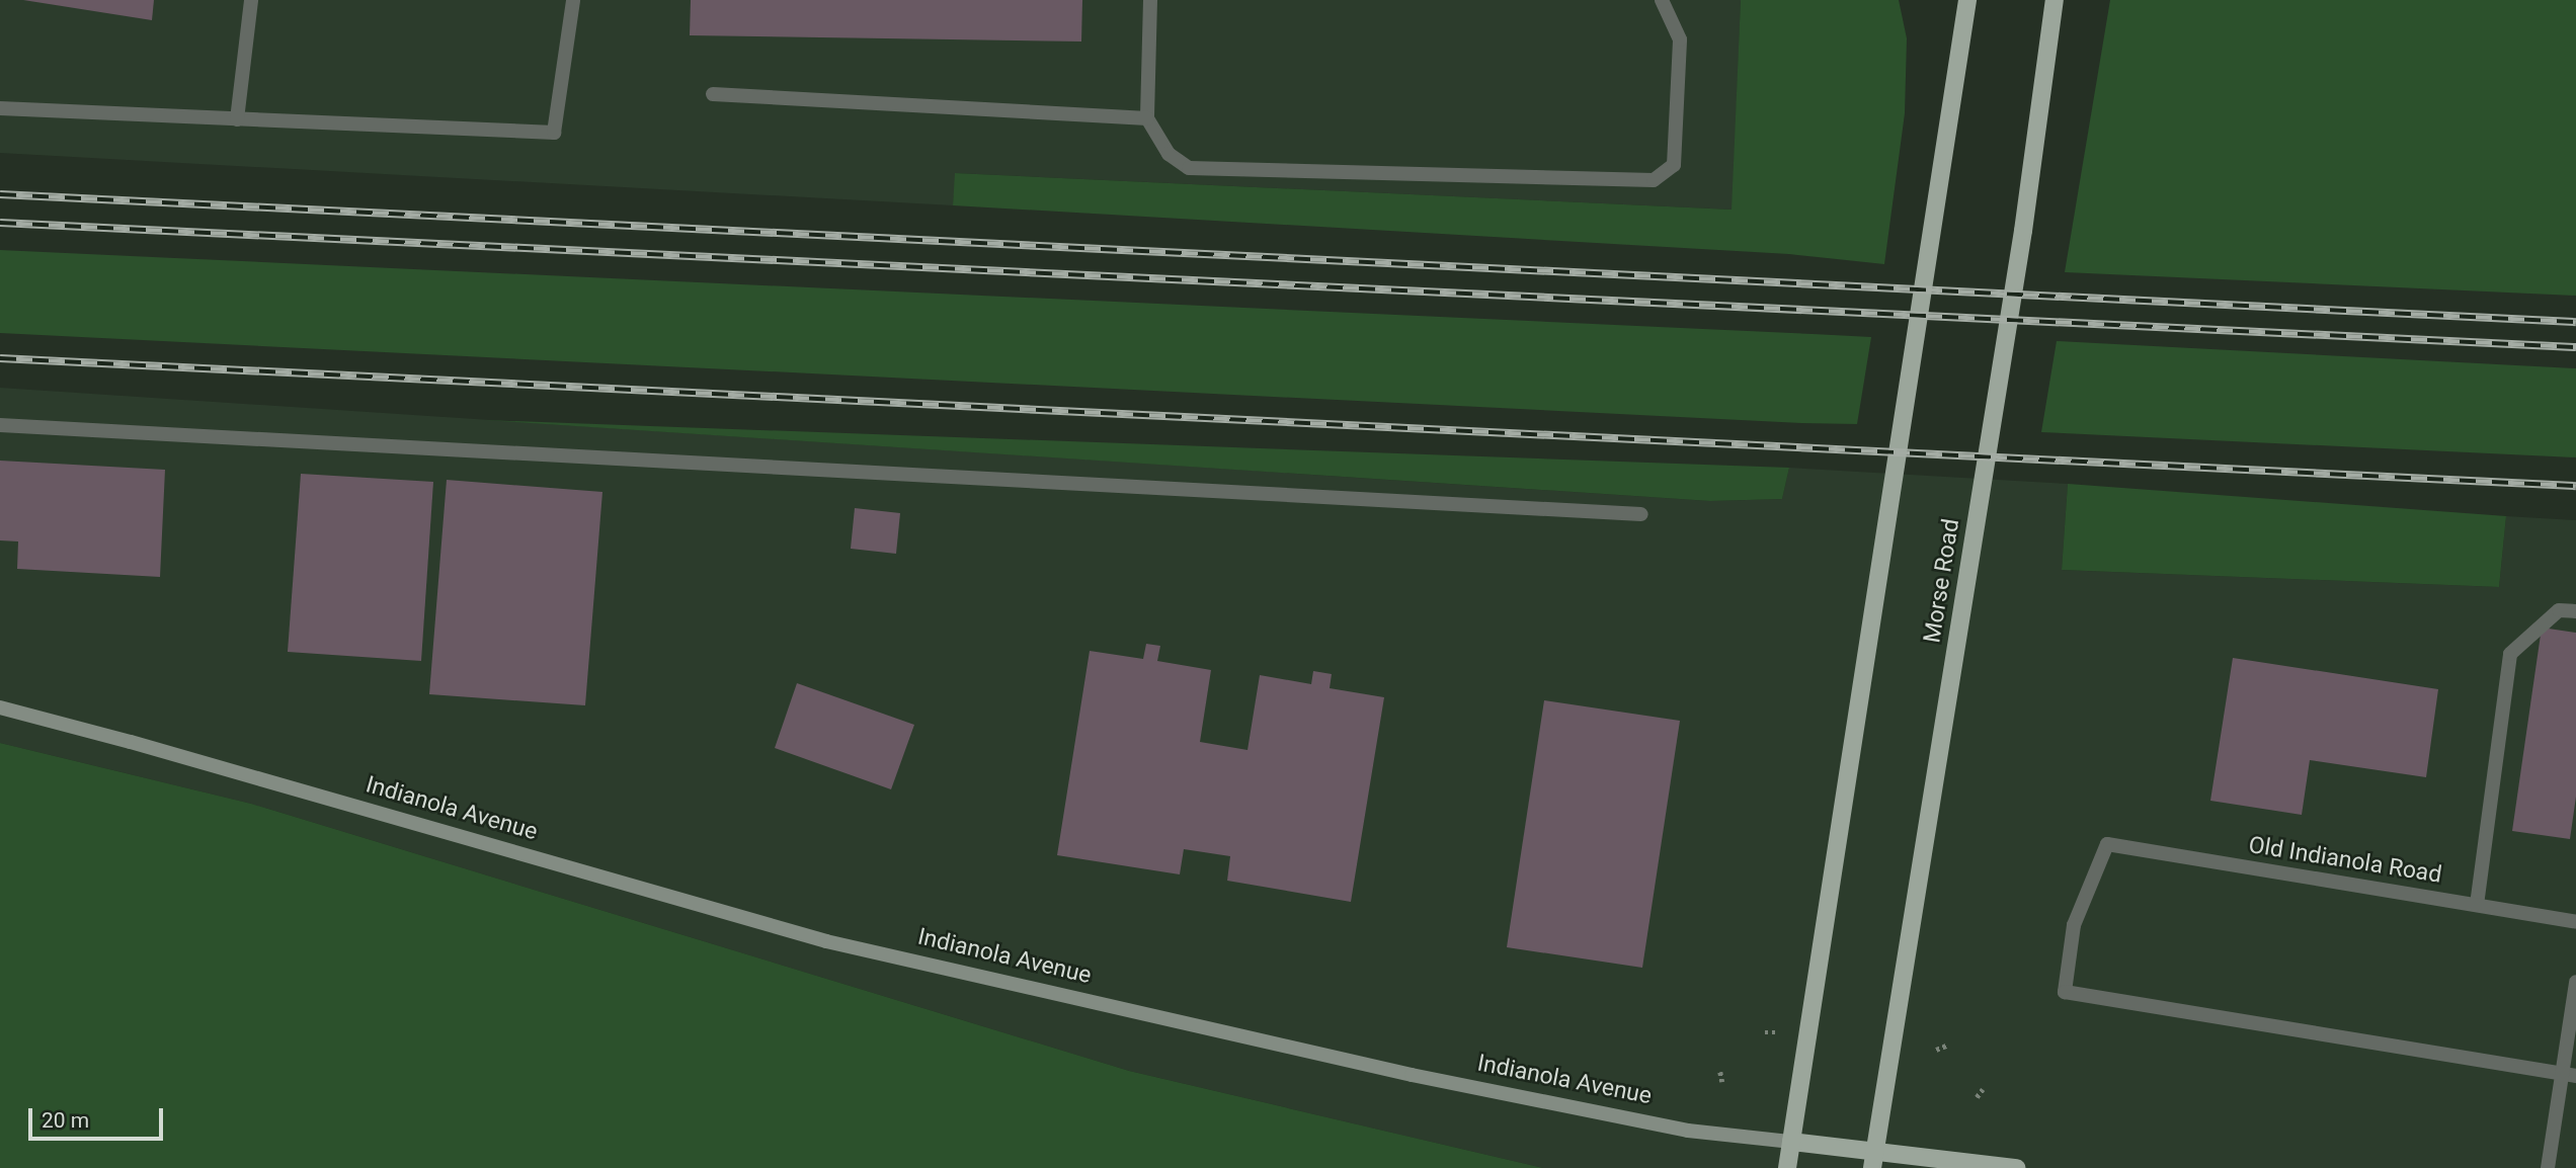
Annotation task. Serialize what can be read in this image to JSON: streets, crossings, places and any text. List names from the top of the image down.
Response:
{
  "streets": {
    "main road": ["Morse Road", "Indianola Avenue"],
    "street": ["Old Indianola Road"]
  },
  "crossings": [
    ["Morse Road", "Indianola Avenue"]
  ],
  "scale_bar": "20 m"
}
